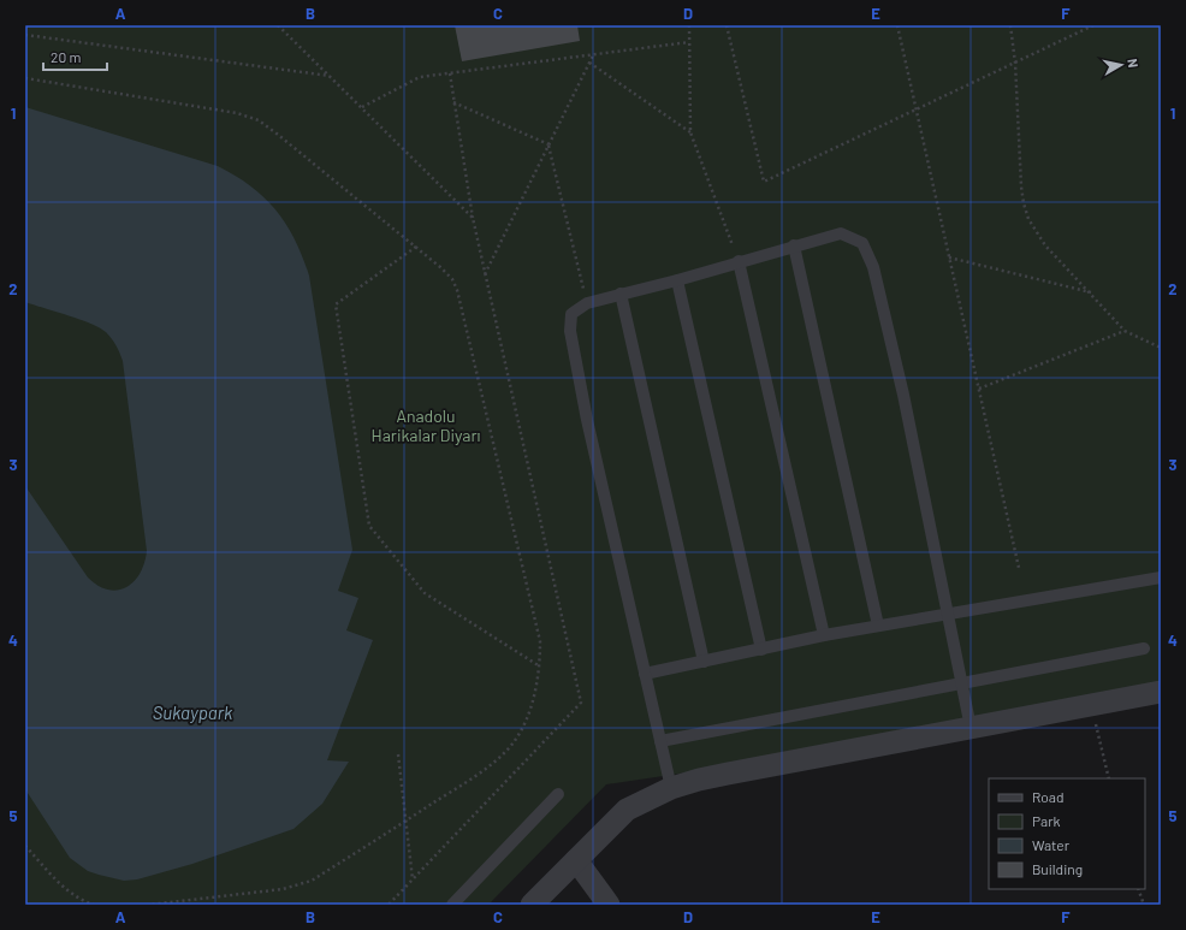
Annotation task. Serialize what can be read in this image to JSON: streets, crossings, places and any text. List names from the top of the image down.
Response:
{
  "water": ["Sukaypark"],
  "parks": ["Anadolu Harikalar Diyarı"],
  "legend": [
    "Road",
    "Park",
    "Water",
    "Building"
  ],
  "scale_bar": "20 m",
  "north": "right",
  "grid": {
    "columns": [
      "A",
      "B",
      "C",
      "D",
      "E",
      "F"
    ],
    "rows": [
      "1",
      "2",
      "3",
      "4",
      "5"
    ]
  }
}
